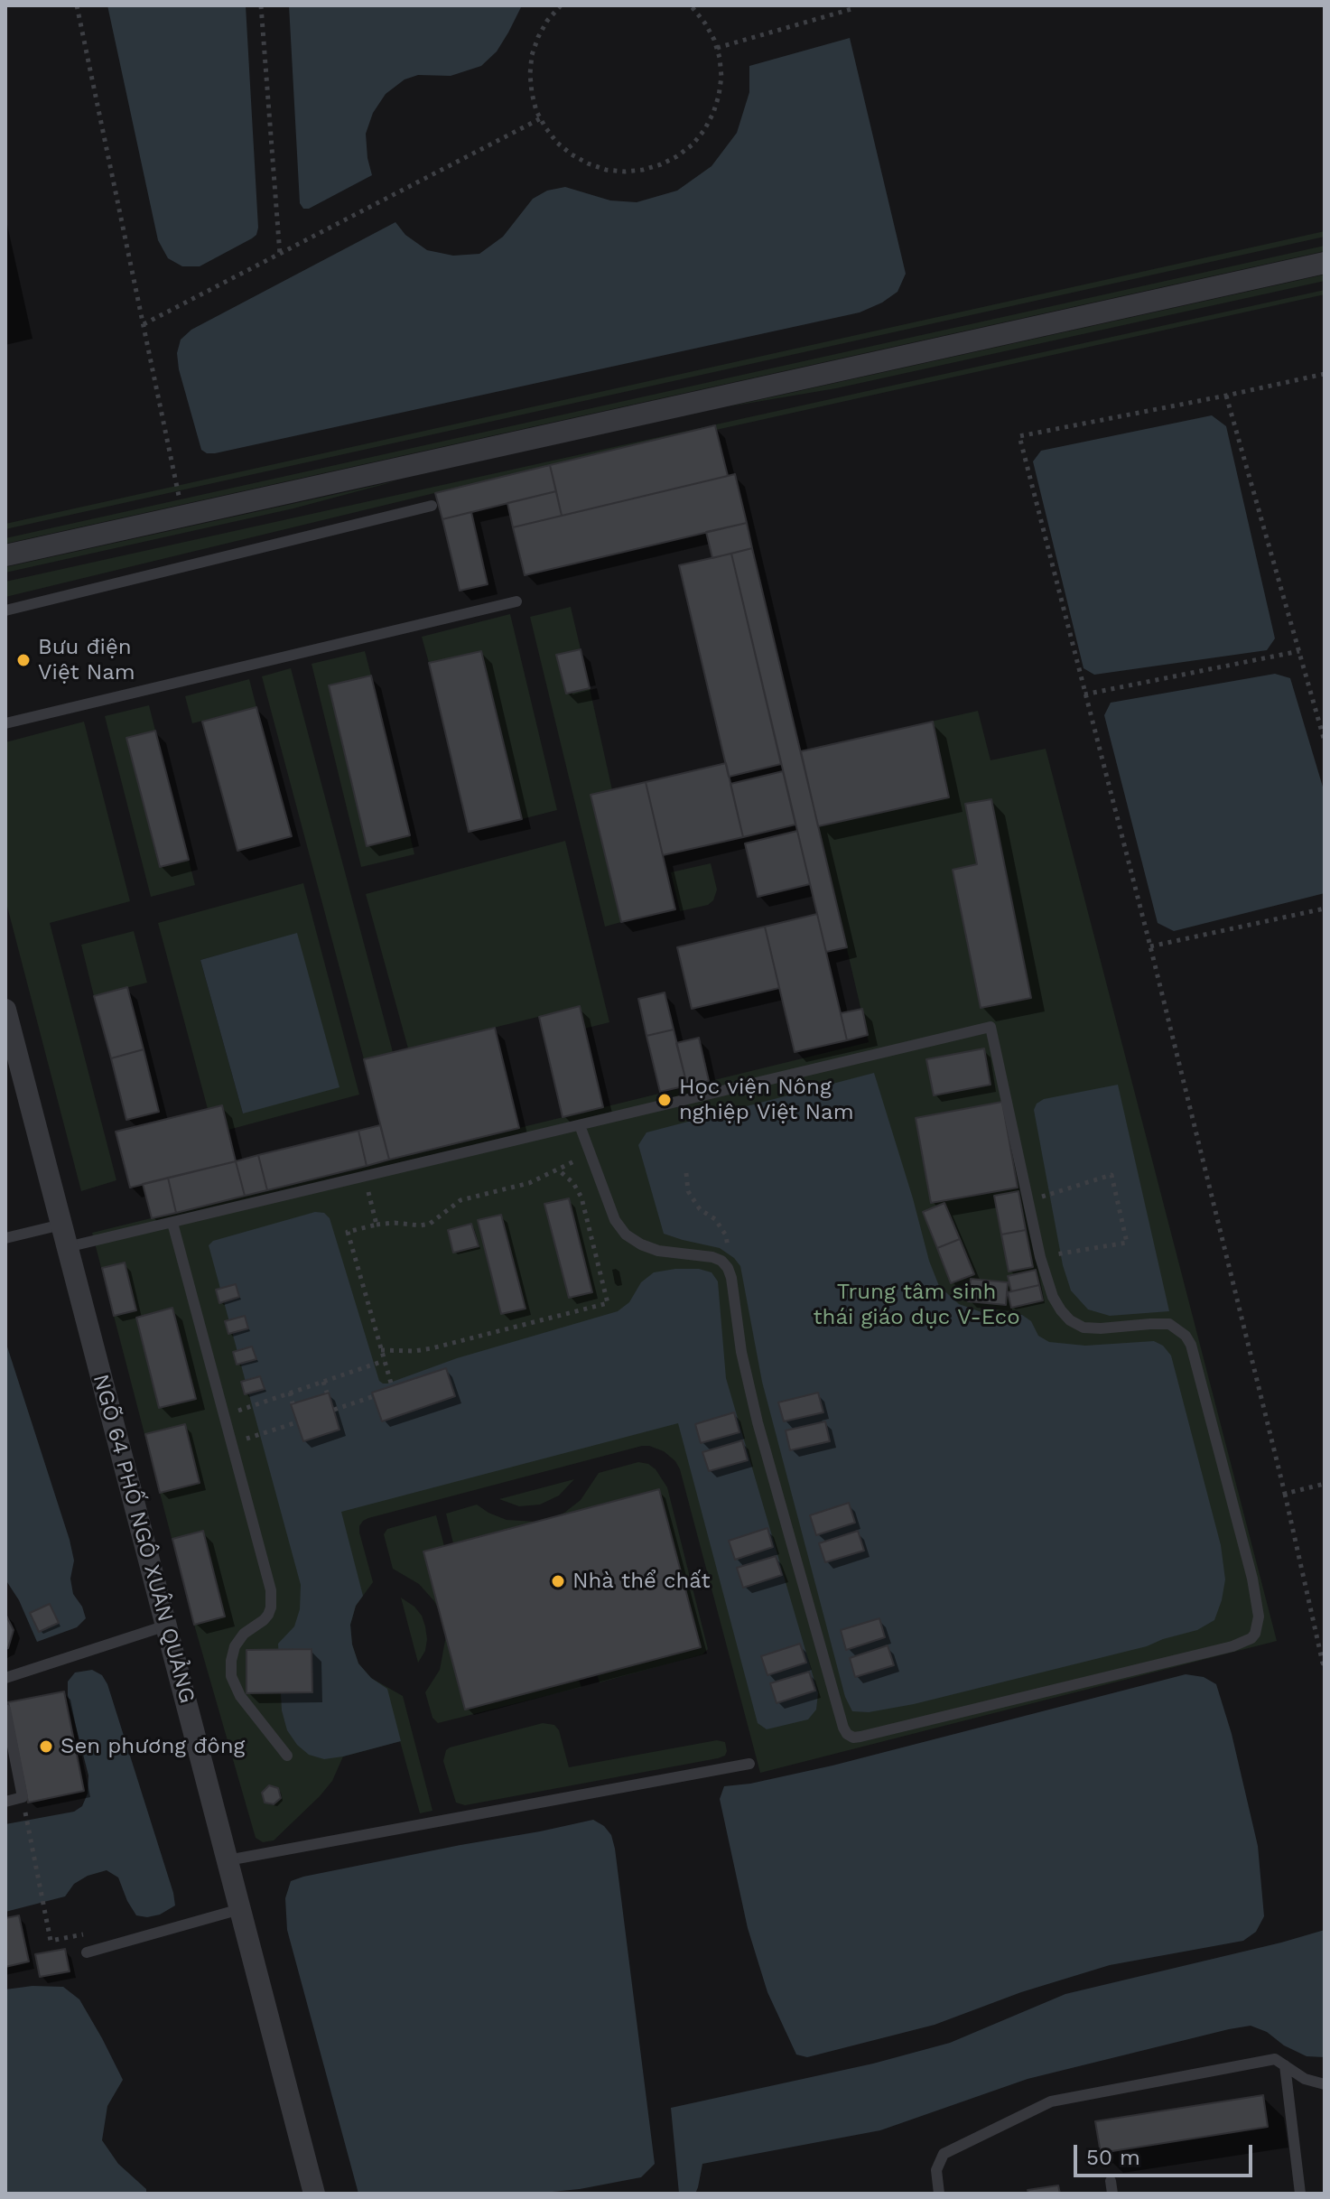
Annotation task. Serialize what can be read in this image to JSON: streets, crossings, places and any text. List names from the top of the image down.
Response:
{
  "streets": {
    "street": ["NGÕ 64 PHỐ NGÔ XUÂN QUẢNG"]
  },
  "parks": ["Trung tâm sinh thái giáo dục V-Eco"],
  "places": [
    "Bưu điện Việt Nam",
    "Học viện Nông nghiệp Việt Nam",
    "Nhà thể chất",
    "Sen phương đông"
  ],
  "scale_bar": "50 m"
}
